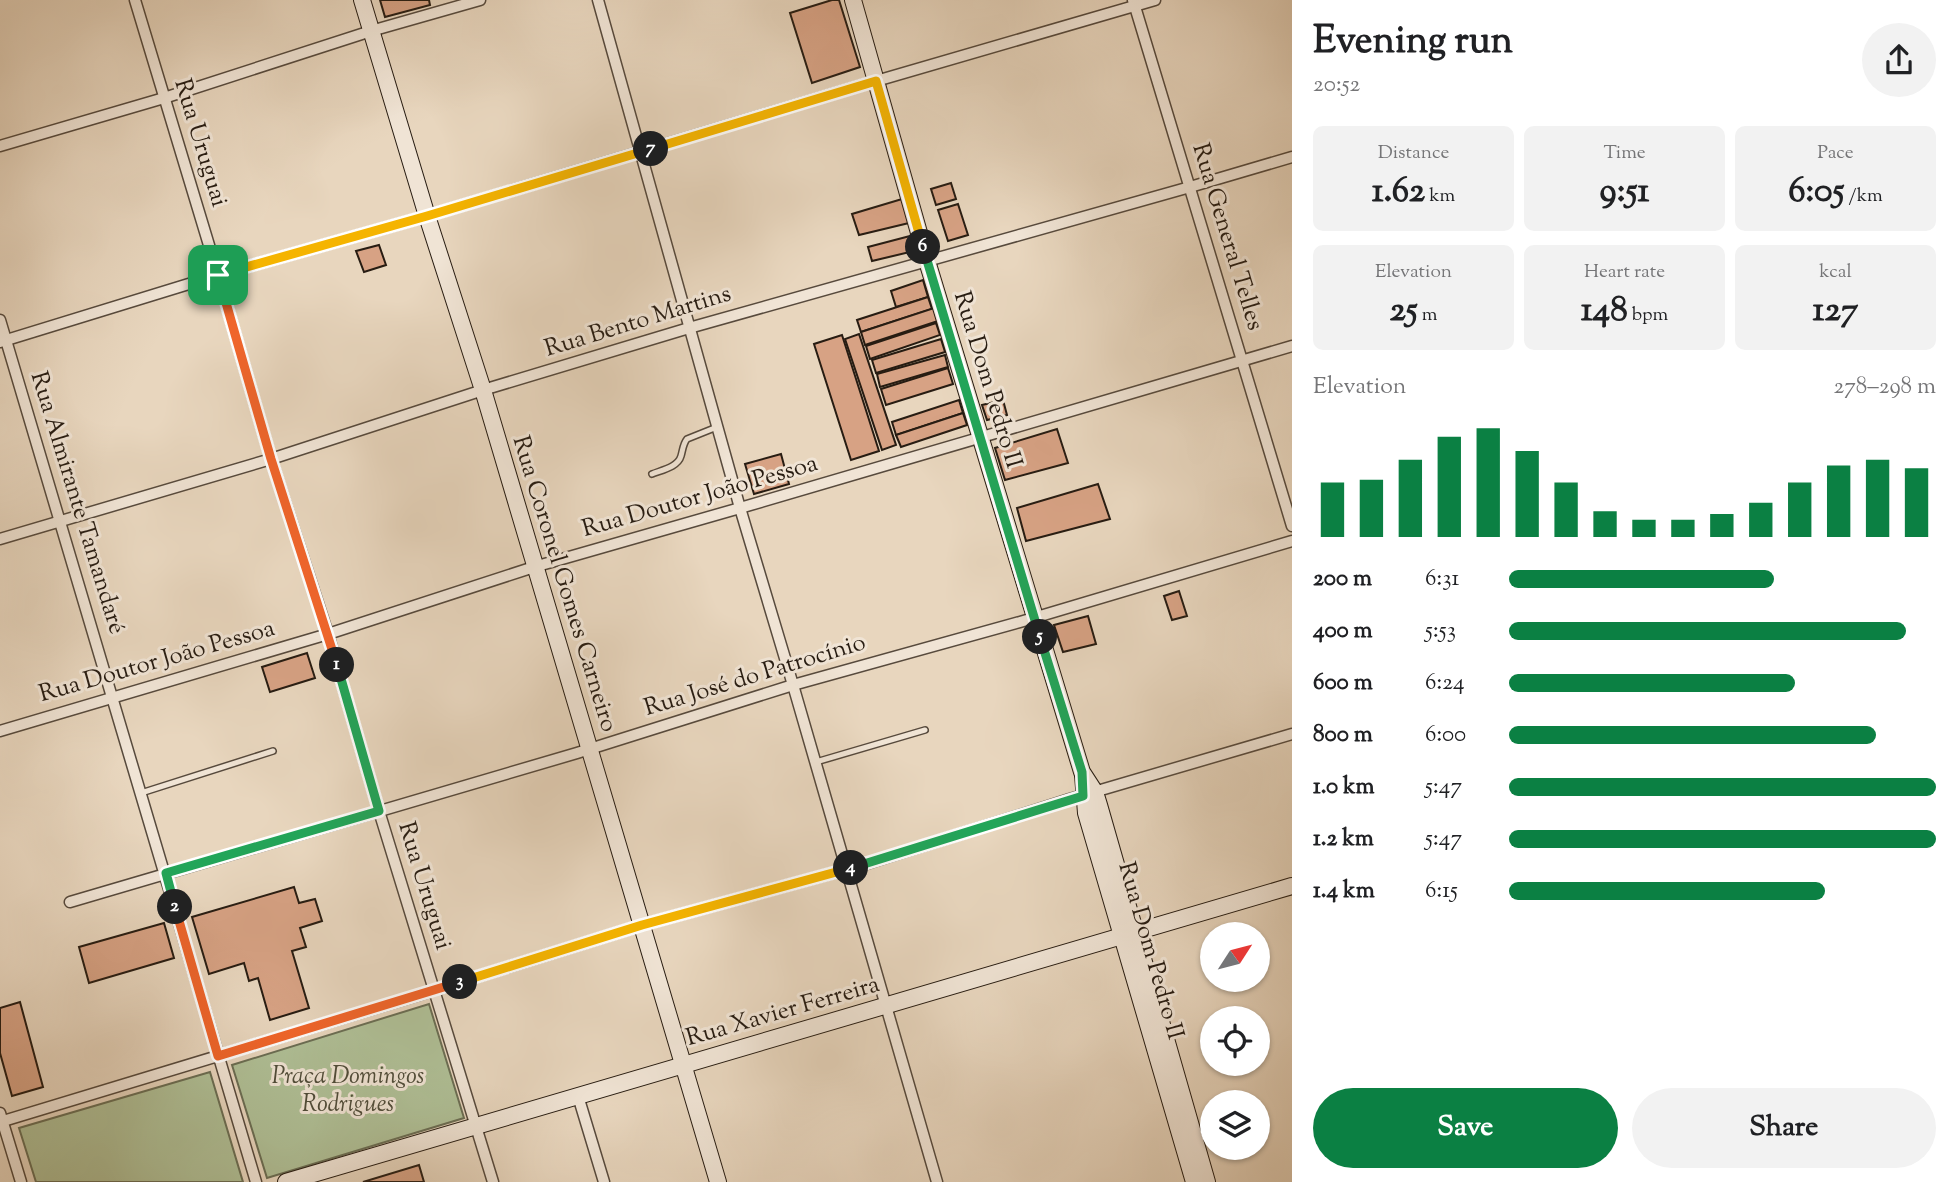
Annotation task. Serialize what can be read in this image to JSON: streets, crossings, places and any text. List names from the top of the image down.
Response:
{
  "streets": {
    "street": [
      "Rua Uruguai",
      "Rua General Telles",
      "Rua Bento Martins",
      "Rua Dom Pedro II",
      "Rua Doutor João Pessoa",
      "Rua Almirante Tamandaré",
      "Rua Coronel Gomes Carneiro",
      "Rua José do Patrocínio",
      "Rua Xavier Ferreira"
    ]
  },
  "crossings": [
    ["Rua Uruguai", "Rua Bento Martins"],
    ["Rua Uruguai", "Rua Doutor João Pessoa"],
    ["Rua Uruguai", "Rua José do Patrocínio"],
    ["Rua Uruguai", "Rua Xavier Ferreira"],
    ["Rua General Telles", "Rua Bento Martins"],
    ["Rua General Telles", "Rua Doutor João Pessoa"],
    ["Rua Bento Martins", "Rua Dom Pedro II"],
    ["Rua Bento Martins", "Rua Almirante Tamandaré"],
    ["Rua Bento Martins", "Rua Coronel Gomes Carneiro"],
    ["Rua Dom Pedro II", "Rua Doutor João Pessoa"],
    ["Rua Dom Pedro II", "Rua José do Patrocínio"],
    ["Rua Dom Pedro II", "Rua Xavier Ferreira"],
    ["Rua Doutor João Pessoa", "Rua Almirante Tamandaré"],
    ["Rua Doutor João Pessoa", "Rua Coronel Gomes Carneiro"],
    ["Rua Almirante Tamandaré", "Rua José do Patrocínio"],
    ["Rua Coronel Gomes Carneiro", "Rua José do Patrocínio"],
    ["Rua Coronel Gomes Carneiro", "Rua Xavier Ferreira"]
  ],
  "parks": ["Praça Domingos Rodrigues"],
  "north": "top right",
  "page": {
    "heading": ["Evening run", "20:52"],
    "stats": [
      ["Distance", "1.62 km"],
      ["Time", "9:51"],
      ["Pace", "6:05 /km"],
      ["Elevation", "25 m"],
      ["Heart rate", "148 bpm"],
      ["kcal", "127"]
    ],
    "pins": [
      "7",
      "6",
      "5",
      "1",
      "4",
      "2",
      "3"
    ],
    "chart": ["Elevation", "278–298 m"],
    "list": [
      {
        "name": "200 m",
        "note": "6:31"
      },
      {
        "name": "400 m",
        "note": "5:53"
      },
      {
        "name": "600 m",
        "note": "6:24"
      },
      {
        "name": "800 m",
        "note": "6:00"
      },
      {
        "name": "1.0 km",
        "note": "5:47"
      },
      {
        "name": "1.2 km",
        "note": "5:47"
      },
      {
        "name": "1.4 km",
        "note": "6:15"
      }
    ],
    "buttons": ["Save", "Share"]
  }
}
